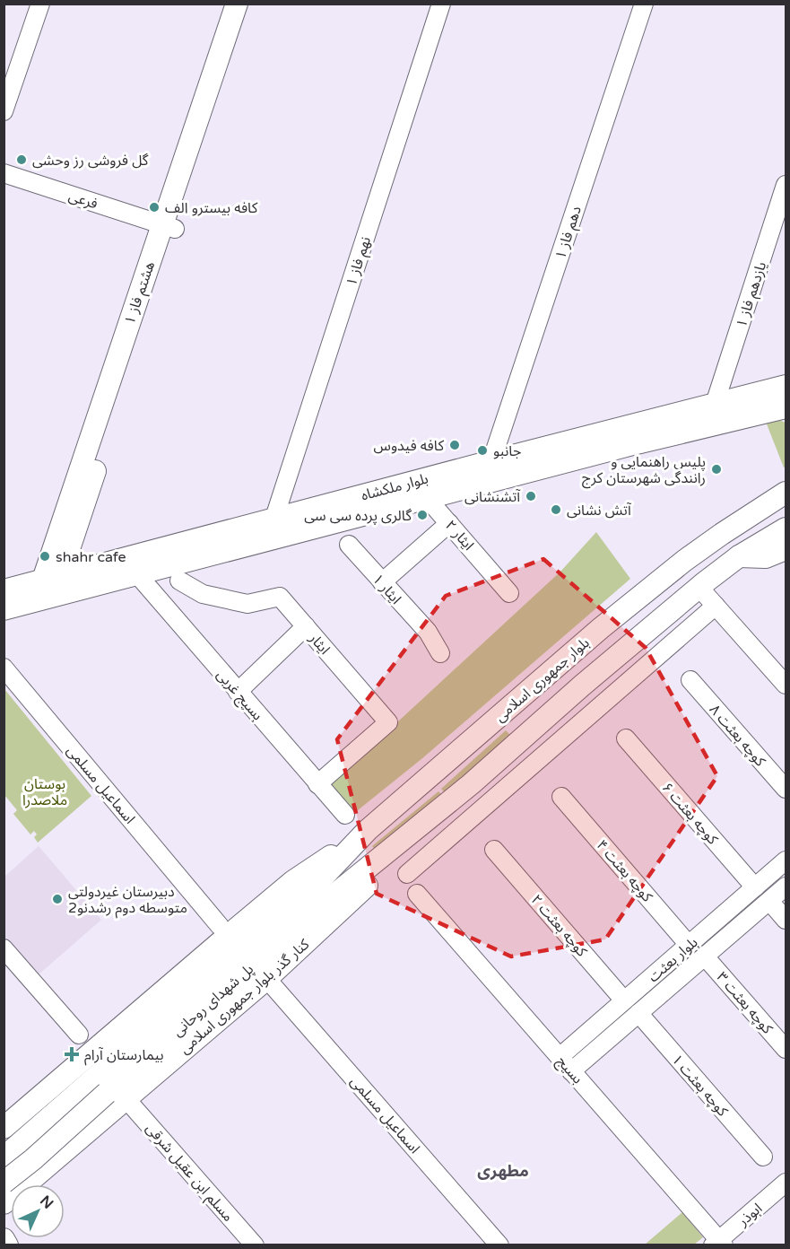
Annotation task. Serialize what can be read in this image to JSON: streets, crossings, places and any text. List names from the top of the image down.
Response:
{
  "streets": {
    "main road": [
      "هشتم فاز ۱",
      "بلوار ملکشاه",
      "بلوار جمهوری اسلامی",
      "کنار گذر بلوار جمهوری اسلامی",
      "پل شهدای روحانی"
    ],
    "street": [
      "فرعی",
      "دهم فاز ۱",
      "نهم فاز ۱",
      "یازدهم فاز ۱",
      "ایثار ۲",
      "ایثار ۱",
      "ایثار",
      "بسیج غربی",
      "کوچه بعثت ۸",
      "اسماعیل مسلمی",
      "کوچه بعثت ۶",
      "کوچه بعثت ۴",
      "کوچه بعثت ۲",
      "بلوار بعثت",
      "کوچه بعثت ۳",
      "بسیج",
      "کوچه بعثت ۱",
      "مسلم ابن عقیل شرقی",
      "ابوذر"
    ]
  },
  "crossings": [
    ["فرعی", "هشتم فاز ۱"],
    ["دهم فاز ۱", "بلوار ملکشاه"],
    ["نهم فاز ۱", "بلوار ملکشاه"],
    ["هشتم فاز ۱", "بلوار ملکشاه"],
    ["یازدهم فاز ۱", "بلوار ملکشاه"],
    ["بلوار ملکشاه", "ایثار ۲"],
    ["بلوار ملکشاه", "بسیج غربی"],
    ["ایثار", "بسیج غربی"],
    ["بلوار جمهوری اسلامی", "پل شهدای روحانی"],
    ["کوچه بعثت ۶", "بلوار بعثت"],
    ["کوچه بعثت ۴", "بلوار بعثت"],
    ["کوچه بعثت ۲", "بلوار بعثت"],
    ["بلوار بعثت", "کوچه بعثت ۳"],
    ["بلوار بعثت", "بسیج"],
    ["بلوار بعثت", "کوچه بعثت ۱"],
    ["کنار گذر بلوار جمهوری اسلامی", "مسلم ابن عقیل شرقی"],
    ["بسیج", "ابوذر"]
  ],
  "districts": ["مطهری"],
  "parks": ["بوستان ملاصدرا"],
  "places": {
    "other": [
      "گل فروشی رز وحشی",
      "کافه بیسترو الف",
      "كافه فيدوس",
      "جانبو",
      "پلیس راهنمایی و رانندگی شهرستان کرج",
      "آتشنشانی",
      "آتش نشانی",
      "گالری پرده سی سی",
      "shahr cafe",
      "دبیرستان غیردولتی متوسطه دوم رشدنو2"
    ],
    "health": ["بیمارستان آرام"]
  },
  "north": "top right"
}
